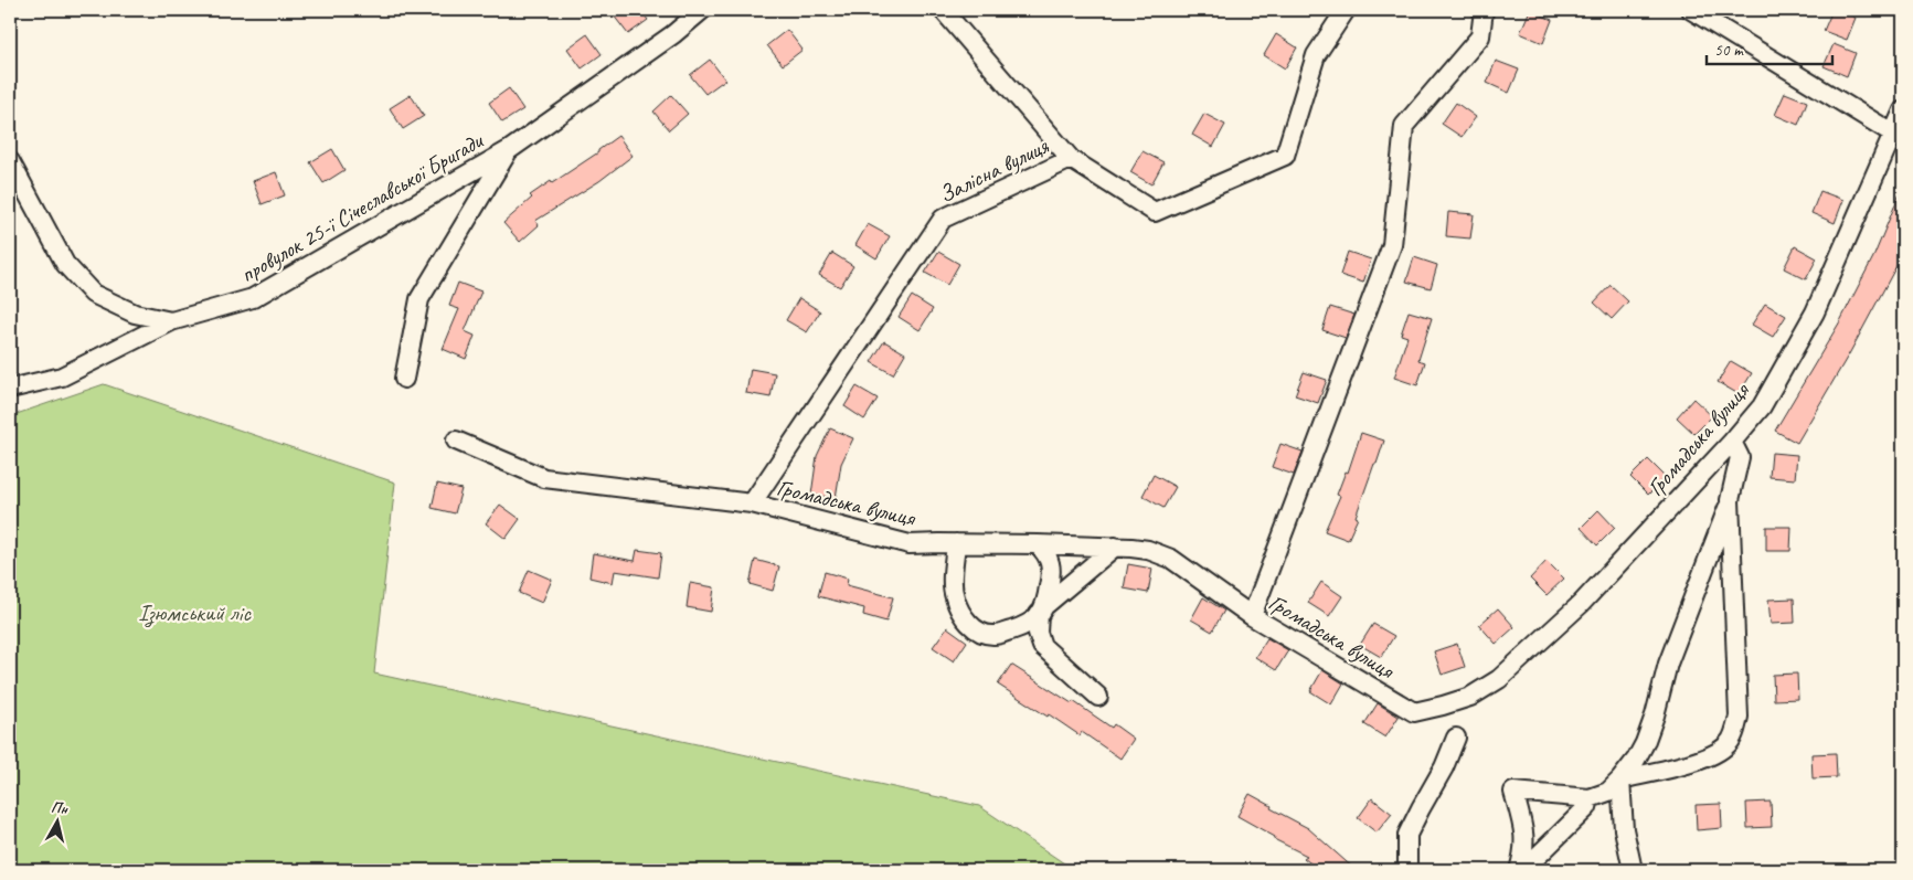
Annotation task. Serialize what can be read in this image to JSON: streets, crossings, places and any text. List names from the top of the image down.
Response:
{
  "streets": {
    "street": ["Залісна вулиця", "провулок 25-ї Січеславської Бригади", "Громадська вулиця"]
  },
  "crossings": [
    ["Залісна вулиця", "Громадська вулиця"]
  ],
  "parks": ["Ізюмський ліс"],
  "scale_bar": "50 m",
  "north": "top"
}
